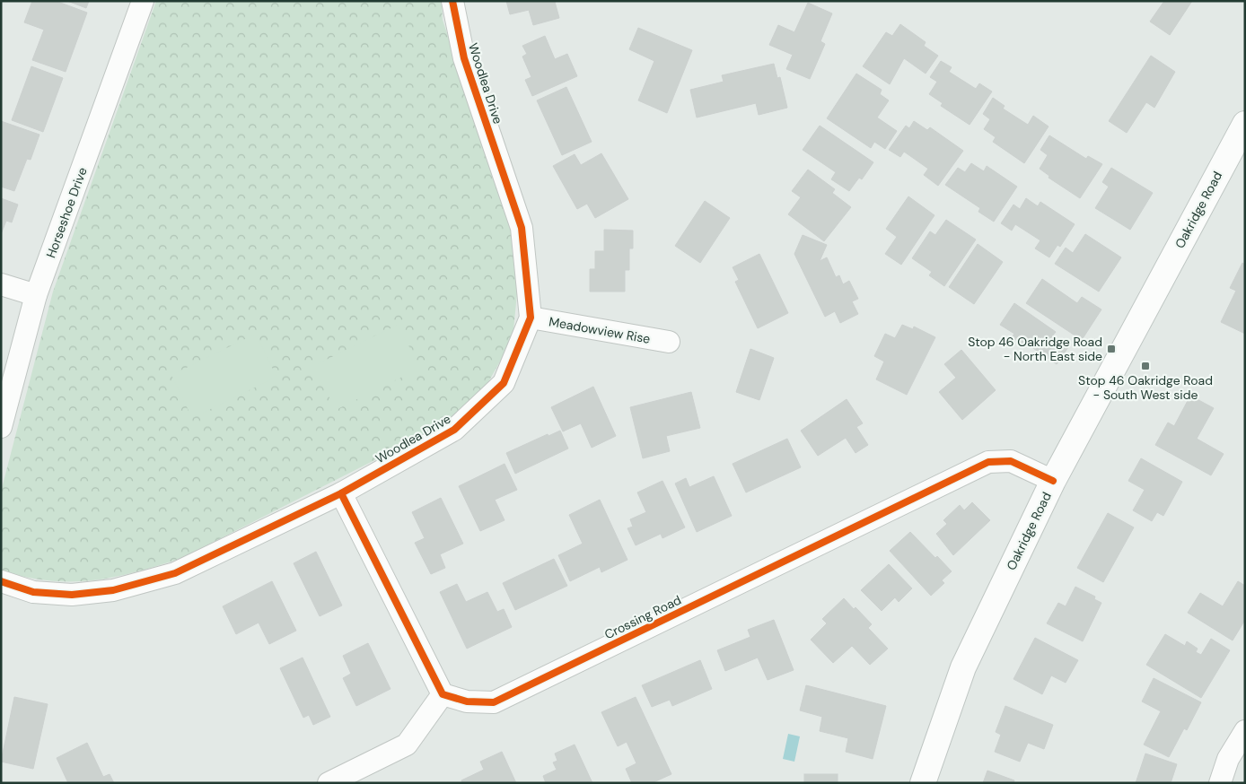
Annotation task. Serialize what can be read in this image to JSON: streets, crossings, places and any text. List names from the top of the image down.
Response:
{
  "streets": {
    "street": [
      "Woodlea Drive",
      "Oakridge Road",
      "Horseshoe Drive",
      "Meadowview Rise",
      "Crossing Road"
    ]
  },
  "crossings": [
    ["Woodlea Drive", "Meadowview Rise"],
    ["Oakridge Road", "Crossing Road"]
  ],
  "places": {
    "transit": ["Stop 46 Oakridge Road - North East side", "Stop 46 Oakridge Road - South West side"]
  }
}
